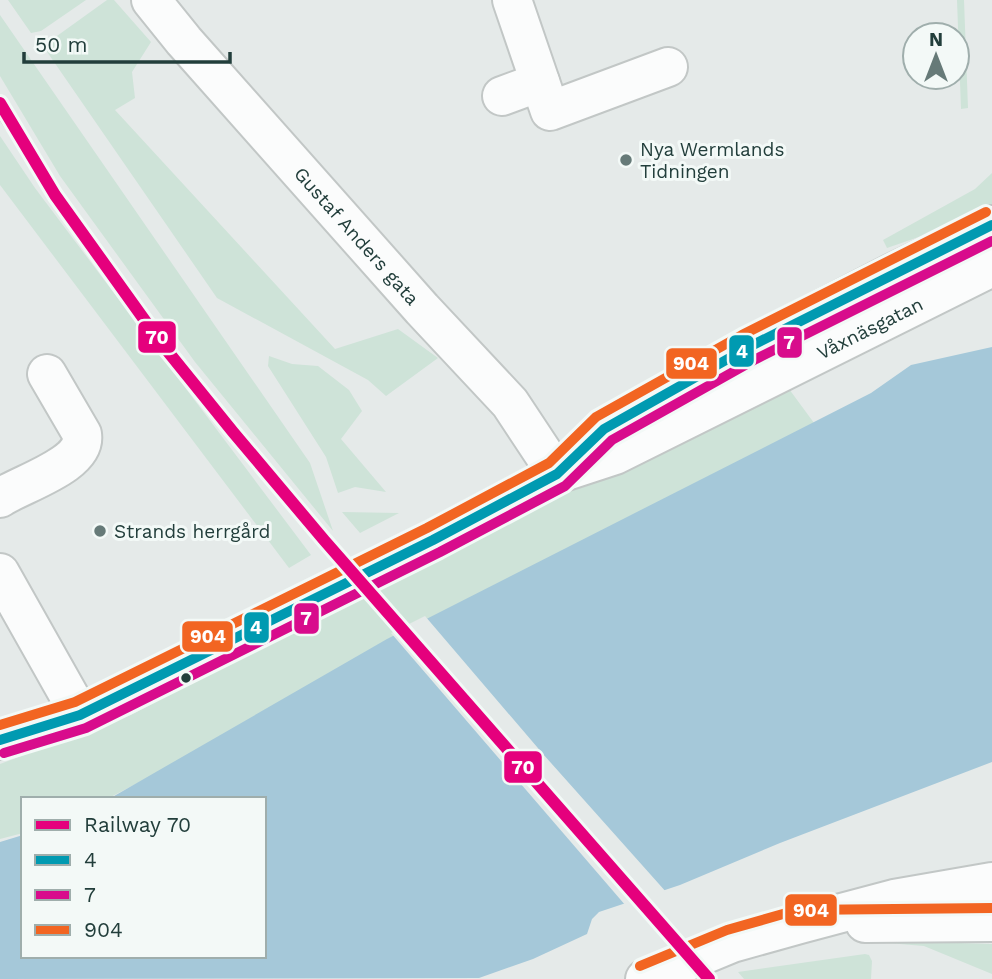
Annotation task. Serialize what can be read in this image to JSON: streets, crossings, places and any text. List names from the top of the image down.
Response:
{
  "streets": {
    "street": ["Gustaf Anders gata", "Våxnäsgatan"]
  },
  "crossings": [
    ["Gustaf Anders gata", "Våxnäsgatan"]
  ],
  "places": ["Nya Wermlands Tidningen", "Strands herrgård"],
  "lines": [
    "rail line 70",
    "transit line 904",
    "transit line 4",
    "transit line 7"
  ],
  "legend": [
    "Railway 70",
    "4",
    "7",
    "904"
  ],
  "scale_bar": "50 m",
  "north": "top"
}
